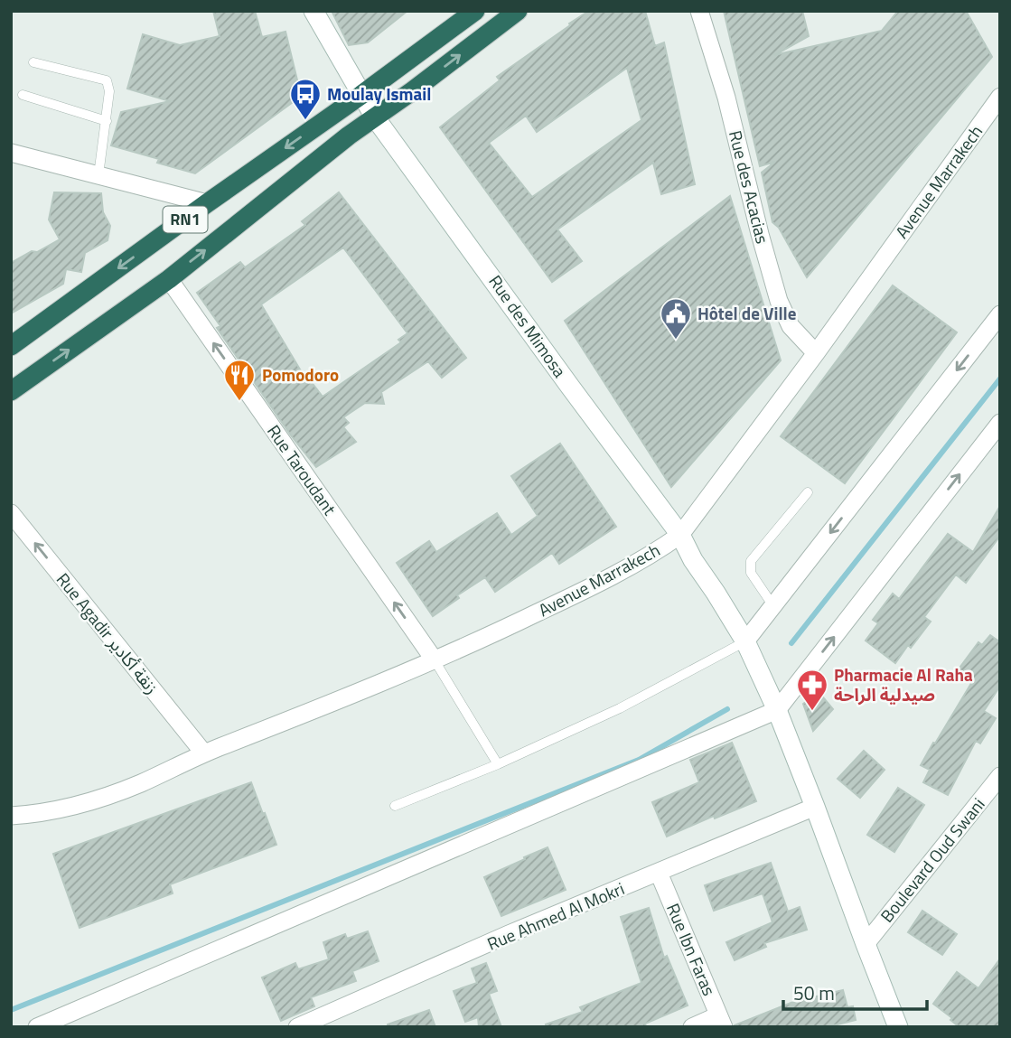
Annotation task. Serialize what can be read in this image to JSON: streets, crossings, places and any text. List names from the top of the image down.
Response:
{
  "streets": {
    "highway": ["RN1"],
    "main road": ["Rue des Mimosa"],
    "street": [
      "Avenue Marrakech",
      "Rue des Acacias",
      "Rue Taroudant",
      "Rue Agadir زنقة أكادير",
      "Boulevard Oud Swani",
      "Rue Ahmed Al Mokri",
      "Rue Ibn Faras"
    ]
  },
  "crossings": [
    ["Avenue Marrakech", "Rue des Acacias"],
    ["Avenue Marrakech", "Rue des Mimosa"],
    ["Avenue Marrakech", "Rue Taroudant"],
    ["Avenue Marrakech", "Rue Agadir زنقة أكادير"],
    ["RN1", "Rue des Mimosa"],
    ["RN1", "Rue Taroudant"],
    ["Rue des Mimosa", "Boulevard Oud Swani"],
    ["Rue des Mimosa", "Rue Ahmed Al Mokri"],
    ["Rue Ahmed Al Mokri", "Rue Ibn Faras"]
  ],
  "one_way": ["Rue Taroudant", "Rue Agadir زنقة أكادير"],
  "places": {
    "bus stop": ["Moulay Ismail"],
    "public building": ["Hôtel de Ville"],
    "restaurant": ["Pomodoro"],
    "pharmacy": ["Pharmacie Al Raha صيدلية الراحة"]
  },
  "scale_bar": "50 m"
}
